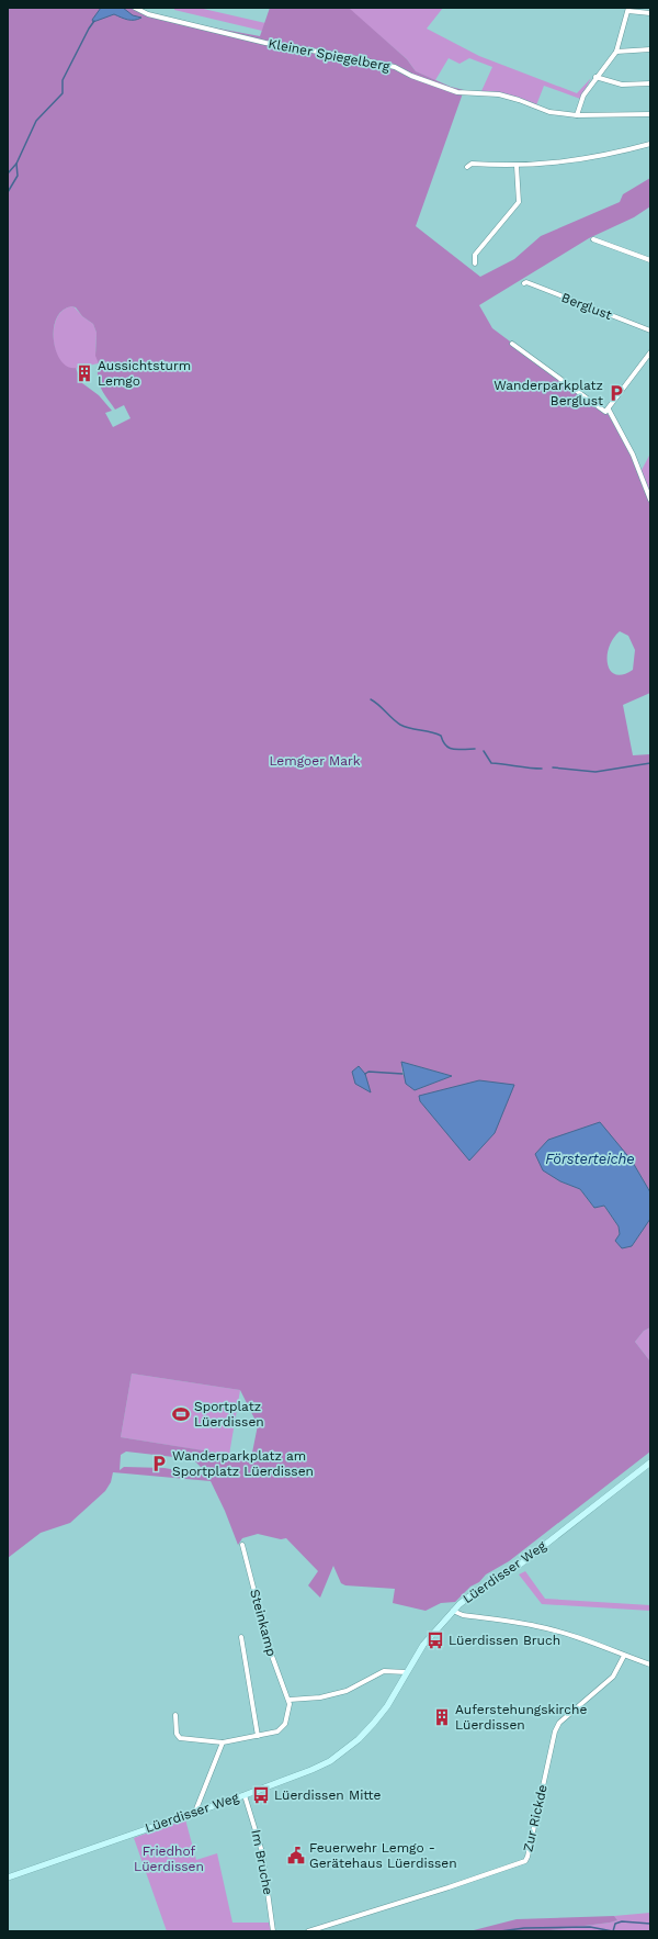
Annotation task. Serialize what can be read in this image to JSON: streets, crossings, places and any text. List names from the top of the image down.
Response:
{
  "streets": {
    "main road": ["Lüerdisser Weg"],
    "street": [
      "Kleiner Spiegelberg",
      "Berglust",
      "Steinkamp",
      "Zur Rickde",
      "Im Bruche"
    ]
  },
  "crossings": [
    ["Lüerdisser Weg", "Im Bruche"]
  ],
  "water": ["Försterteiche"],
  "parks": ["Lemgoer Mark", "Friedhof Lüerdissen"],
  "places": {
    "building": ["Aussichtsturm Lemgo", "Auferstehungskirche Lüerdissen"],
    "parking": ["Wanderparkplatz Berglust", "Wanderparkplatz am Sportplatz Lüerdissen"],
    "sports": ["Sportplatz Lüerdissen"],
    "bus stop": ["Lüerdissen Bruch", "Lüerdissen Mitte"],
    "public building": ["Feuerwehr Lemgo - Gerätehaus Lüerdissen"]
  }
}
